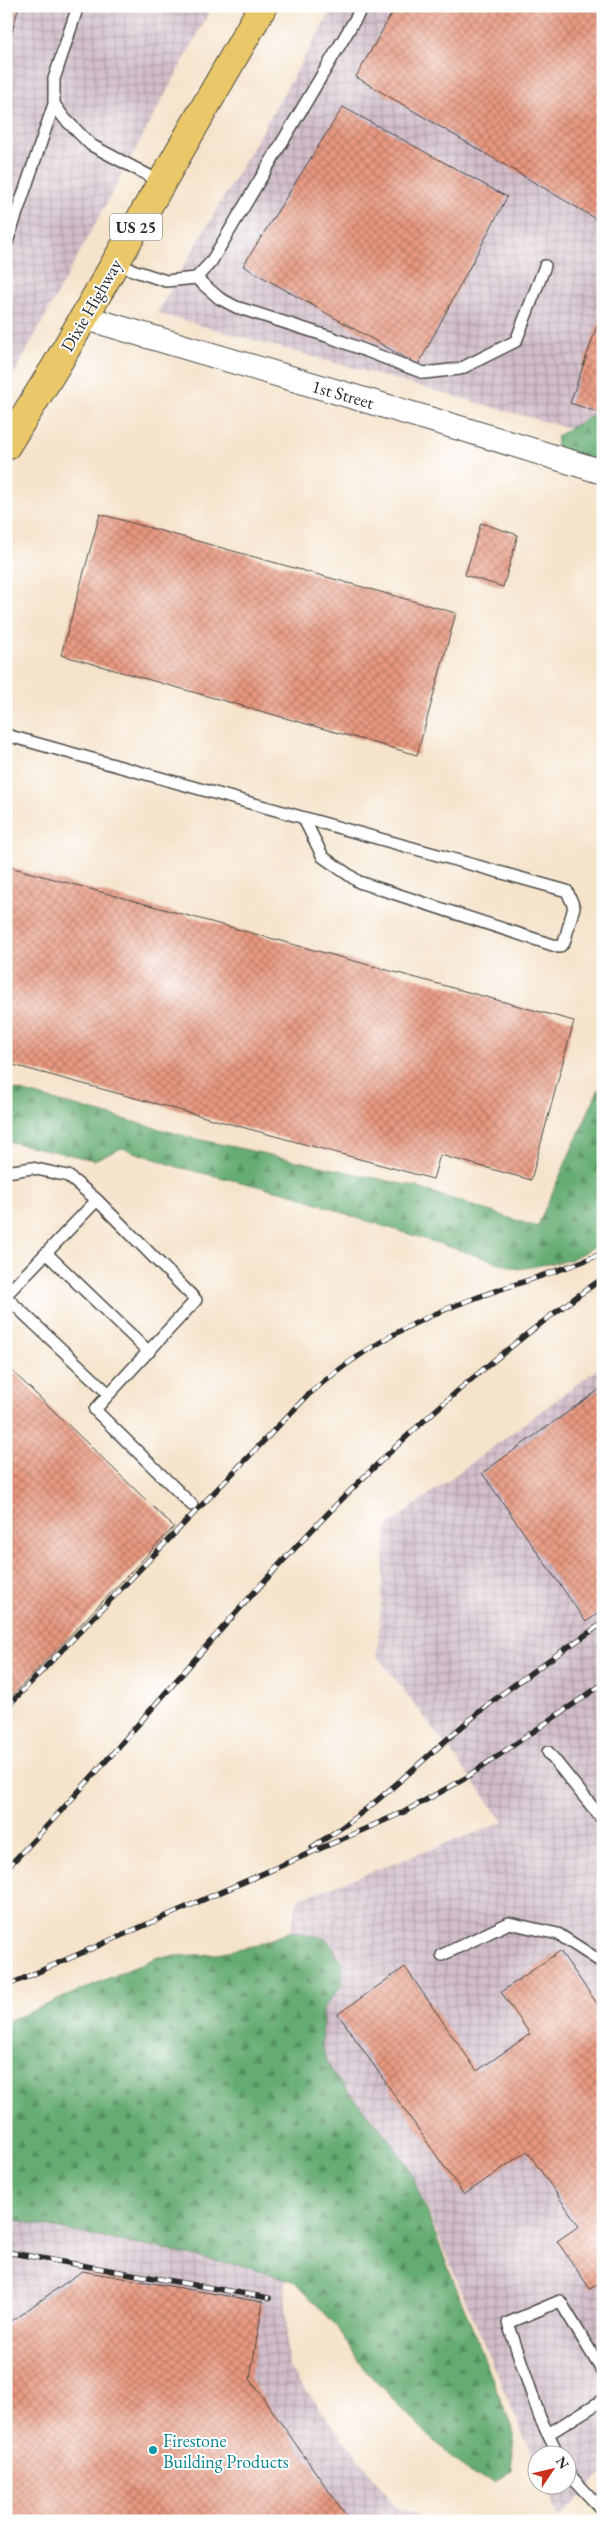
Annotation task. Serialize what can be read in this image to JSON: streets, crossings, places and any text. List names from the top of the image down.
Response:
{
  "streets": {
    "main road": ["US 25", "Dixie Highway"],
    "street": ["1st Street"]
  },
  "crossings": [
    ["Dixie Highway", "1st Street"]
  ],
  "places": ["Firestone Building Products"],
  "north": "top right"
}
